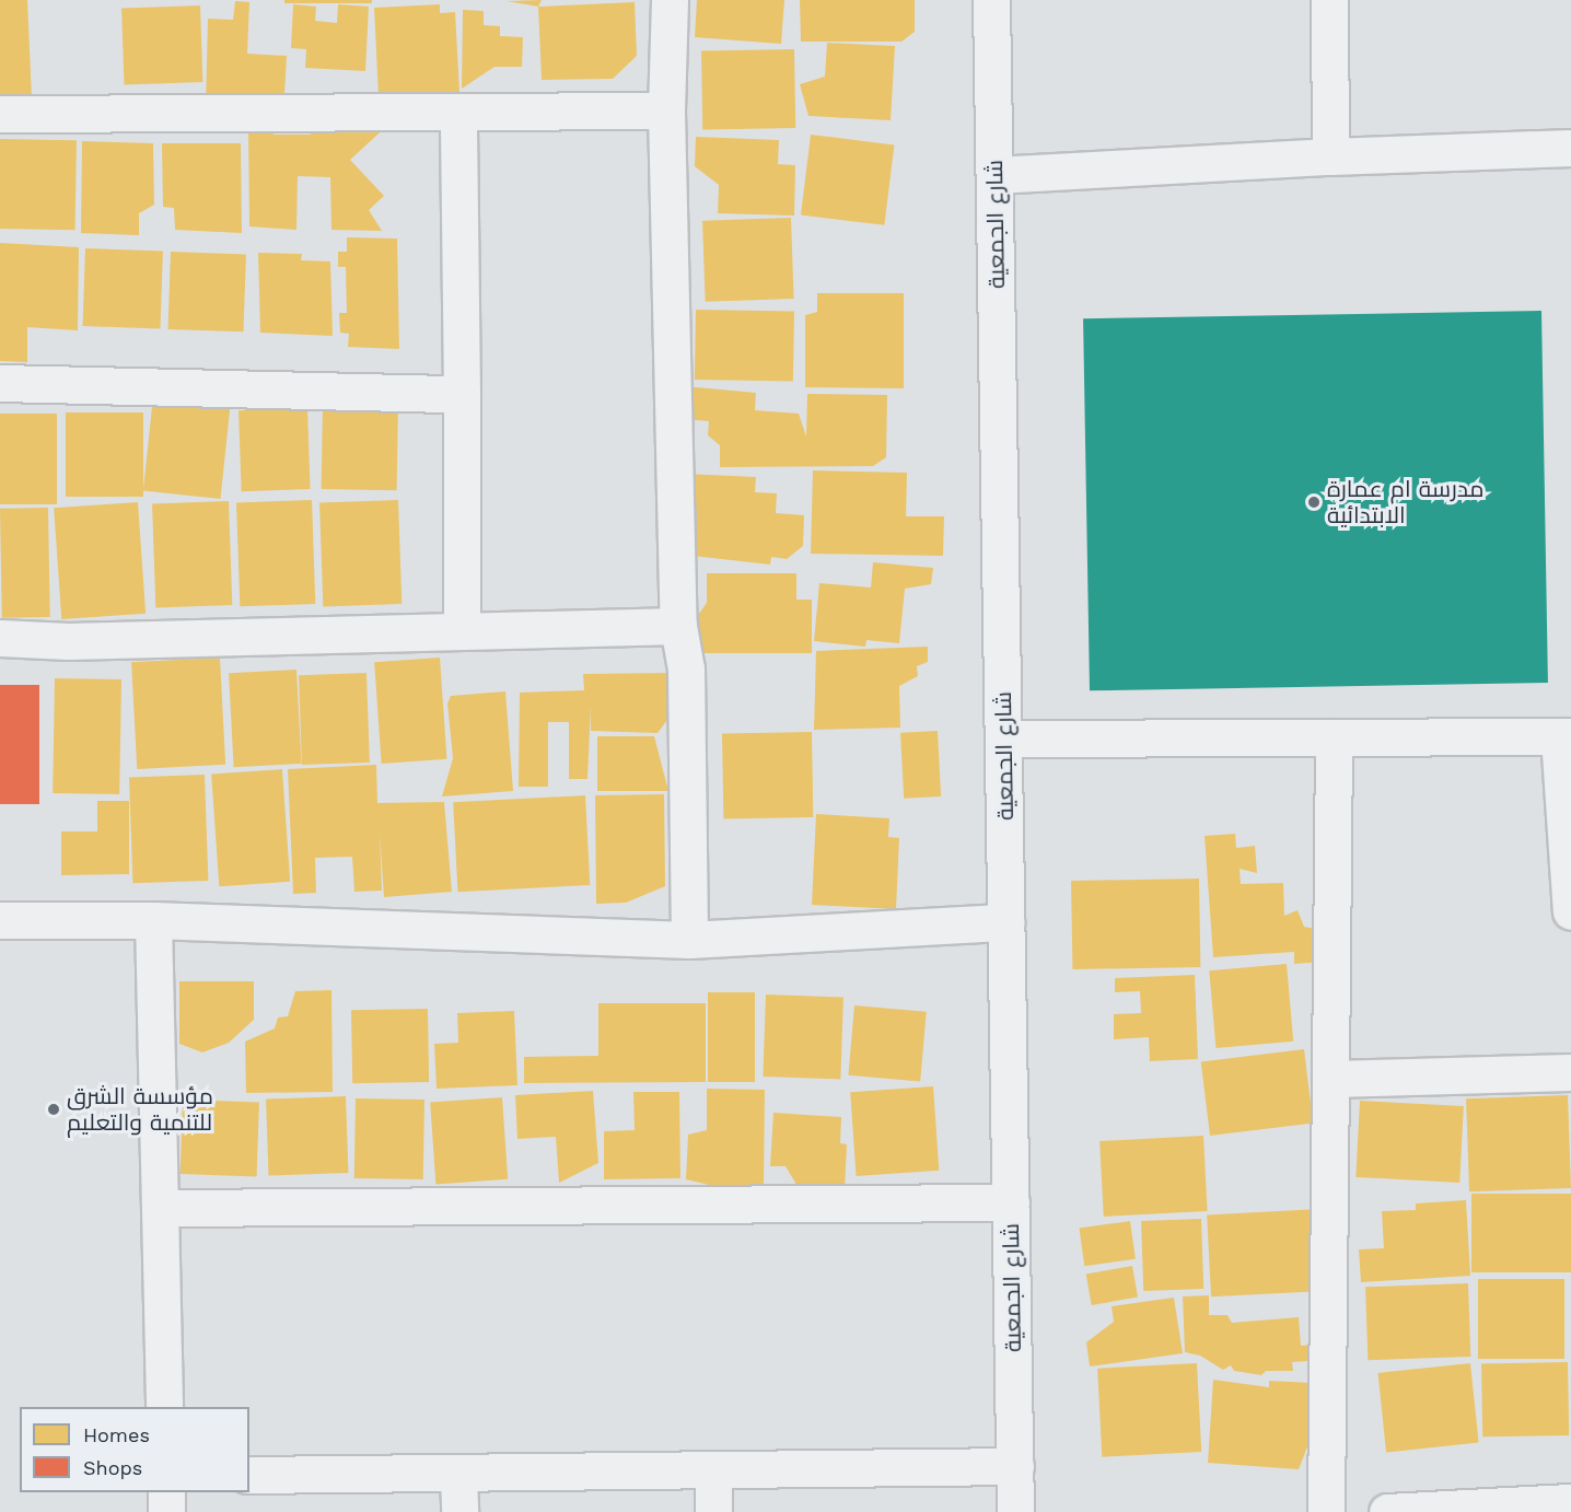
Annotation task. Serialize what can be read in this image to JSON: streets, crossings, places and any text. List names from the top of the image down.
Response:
{
  "streets": {
    "street": ["شارع الجمعية"]
  },
  "places": ["مدرسة ام عمارة الابتدائية", "مؤسسة الشرق للتنمية والتعليم"],
  "legend": ["Homes", "Shops"]
}
